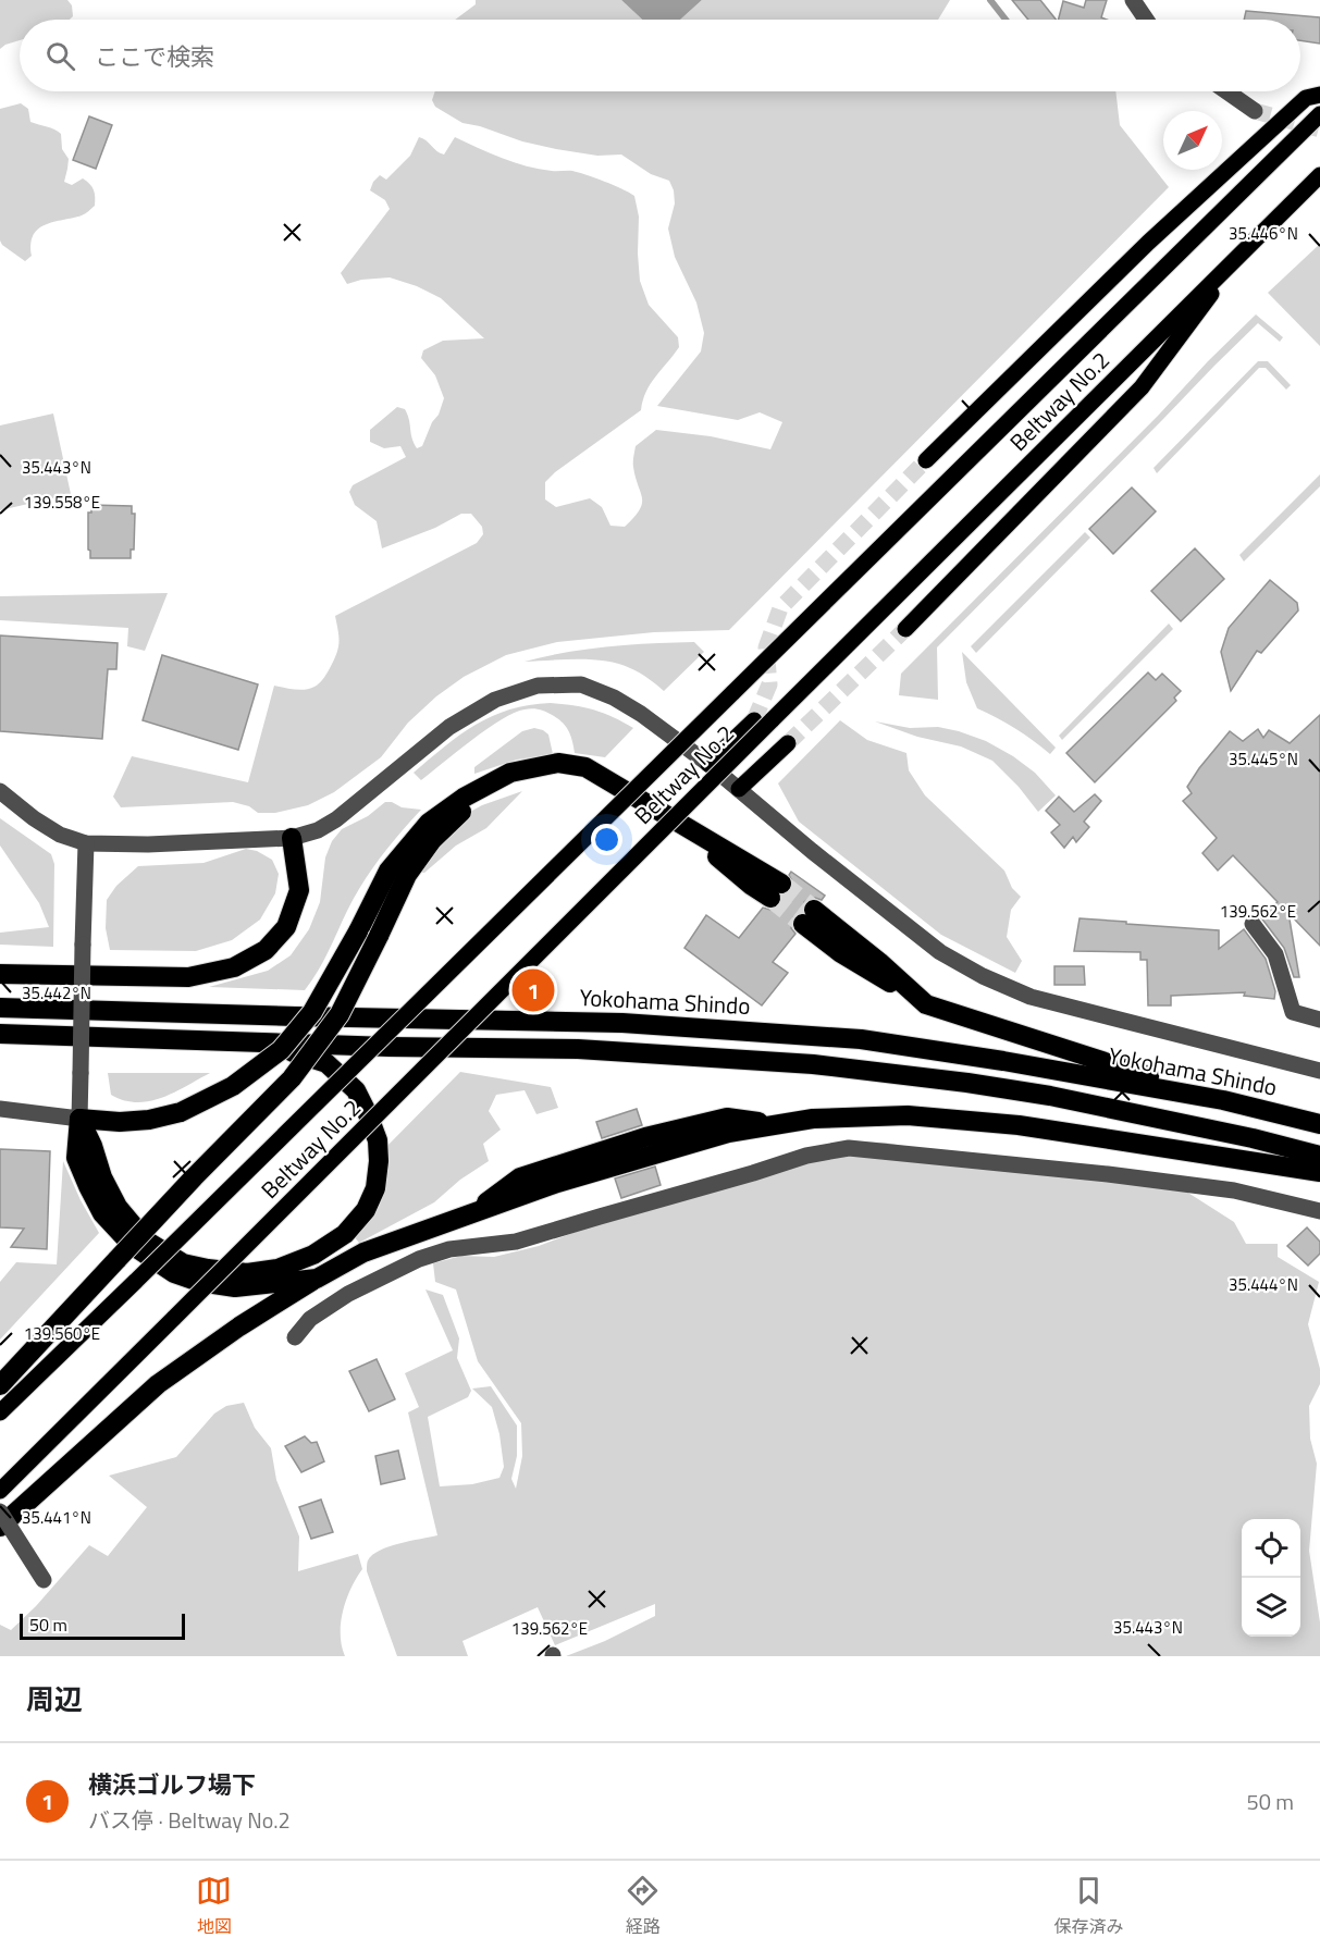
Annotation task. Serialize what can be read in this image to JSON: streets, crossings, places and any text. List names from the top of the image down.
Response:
{
  "streets": {
    "highway": ["Yokohama Shindo"],
    "main road": ["Beltway No.2"]
  },
  "scale_bar": "50 m",
  "north": "top right",
  "page": {
    "search": "ここで検索",
    "pins": "1",
    "scale": "50 m",
    "heading": "周辺",
    "list": [
      {
        "mark": "1",
        "name": "横浜ゴルフ場下",
        "note": "バス停 · Beltway No.2",
        "value": "50 m"
      }
    ],
    "nav": ["地図", "経路", "保存済み"]
  },
  "coordinates": [
    "35.446°N",
    "35.443°N",
    "139.558°E",
    "35.445°N",
    "139.562°E",
    "35.442°N",
    "35.444°N",
    "139.560°E",
    "35.441°N"
  ]
}
